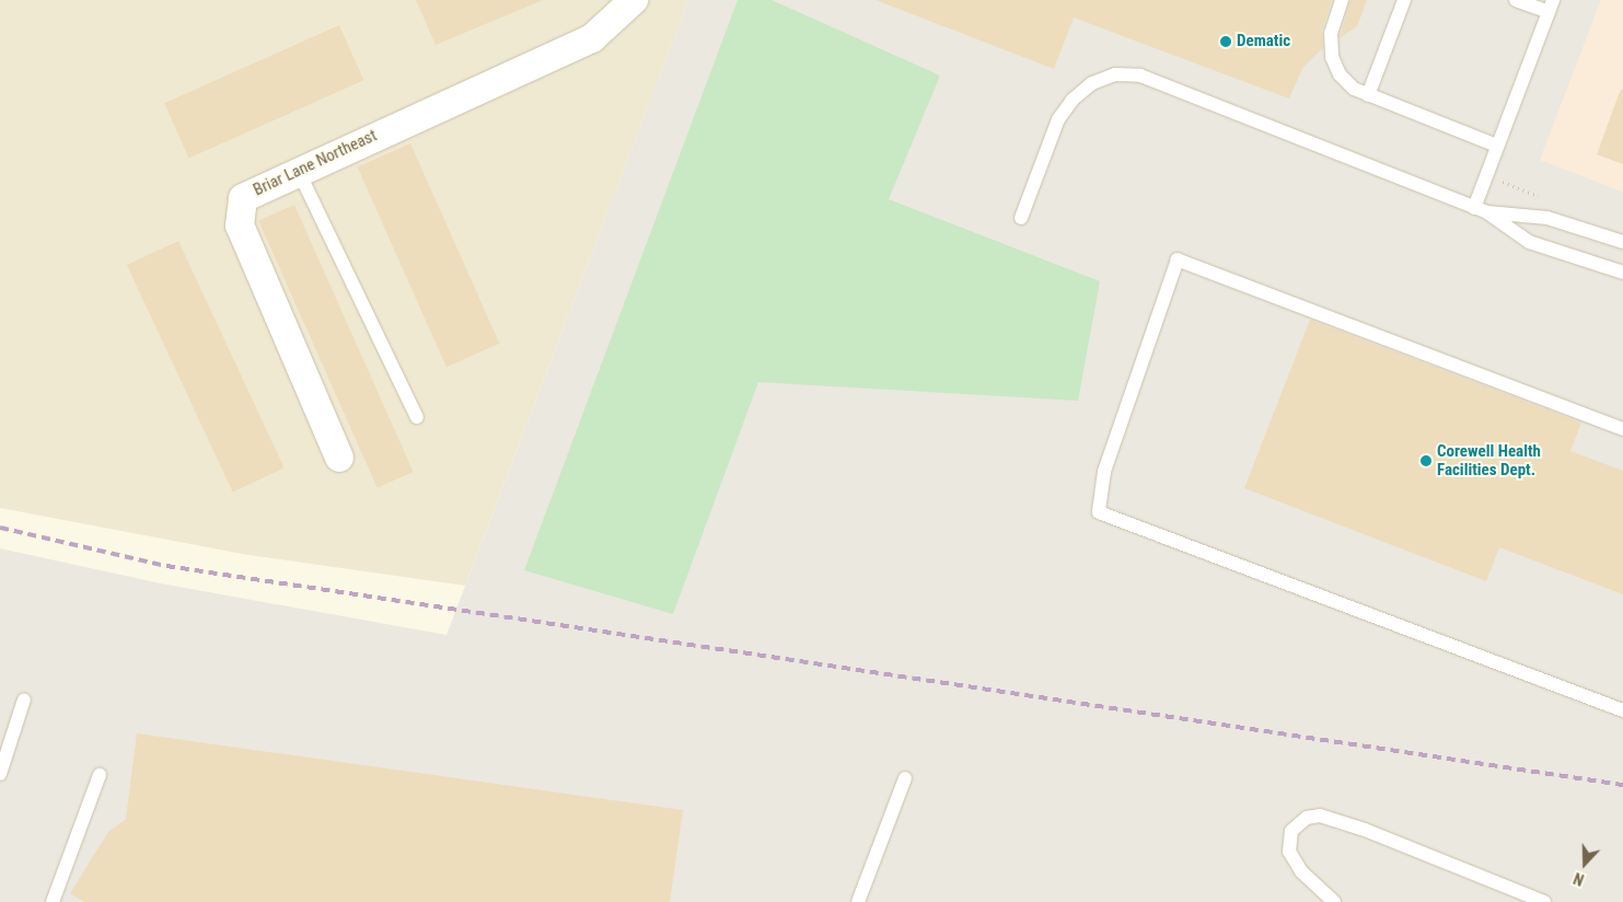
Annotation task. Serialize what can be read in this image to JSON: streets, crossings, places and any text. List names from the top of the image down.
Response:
{
  "streets": {
    "street": ["Briar Lane Northeast"]
  },
  "places": ["Dematic", "Corewell Health Facilities Dept."],
  "north": "bottom"
}
